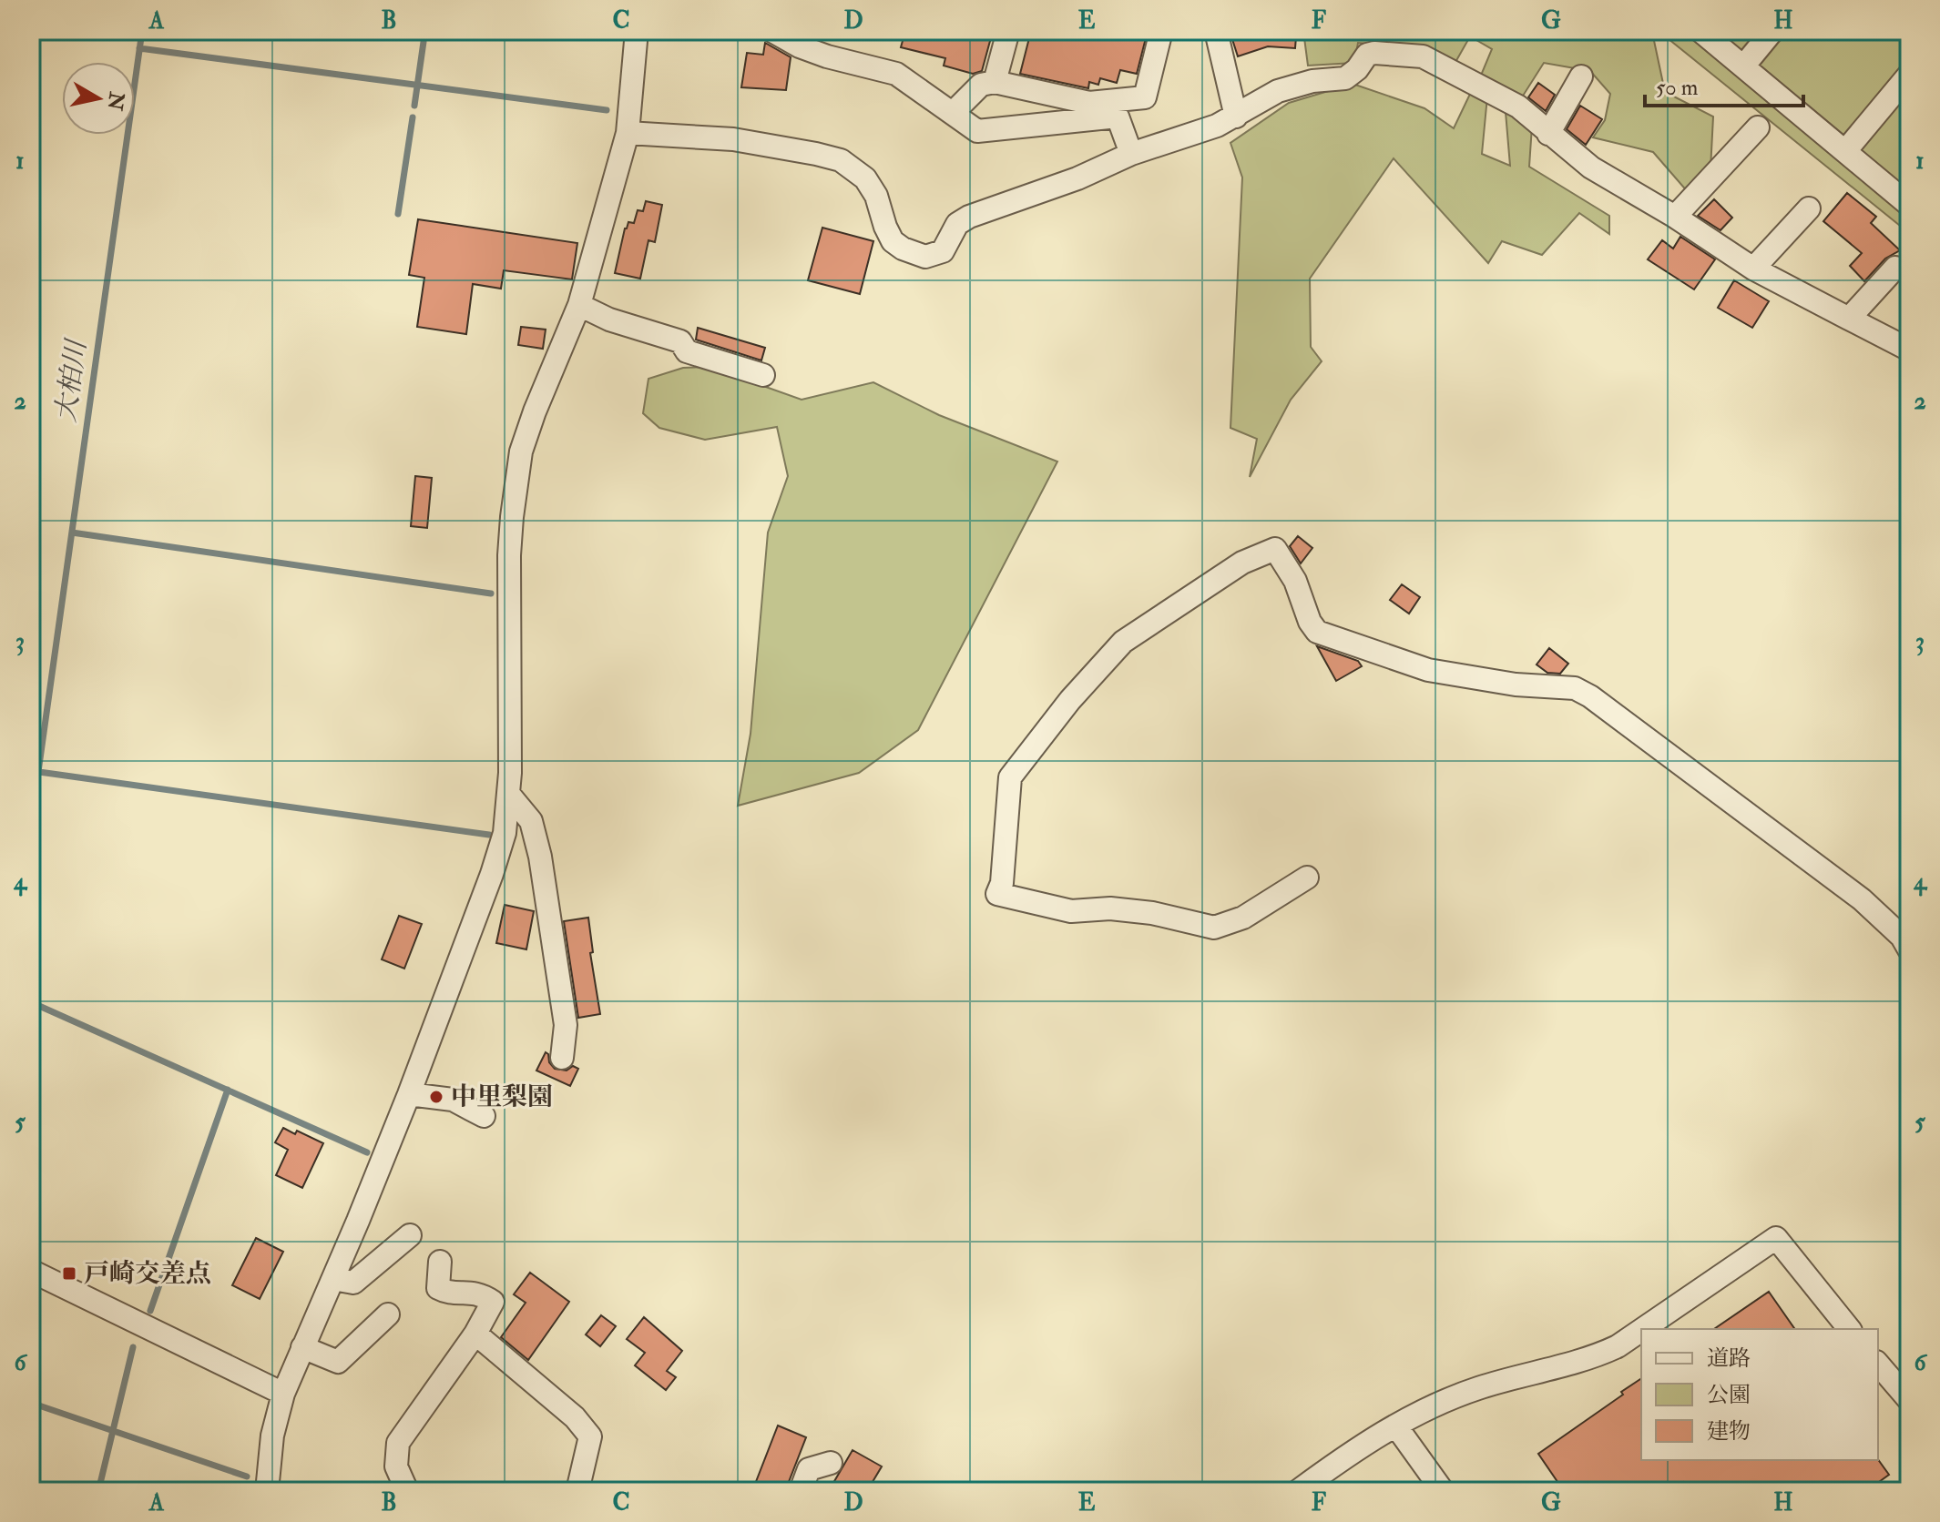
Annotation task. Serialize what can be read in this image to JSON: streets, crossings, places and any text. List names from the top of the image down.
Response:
{
  "water": ["大柏川"],
  "places": {
    "other": ["中里梨園"],
    "transit": ["戸崎交差点"]
  },
  "legend": ["道路", "公園", "建物"],
  "scale_bar": "50 m",
  "north": "right",
  "grid": {
    "columns": [
      "A",
      "B",
      "C",
      "D",
      "E",
      "F",
      "G",
      "H"
    ],
    "rows": [
      "1",
      "2",
      "3",
      "4",
      "5",
      "6"
    ]
  }
}
